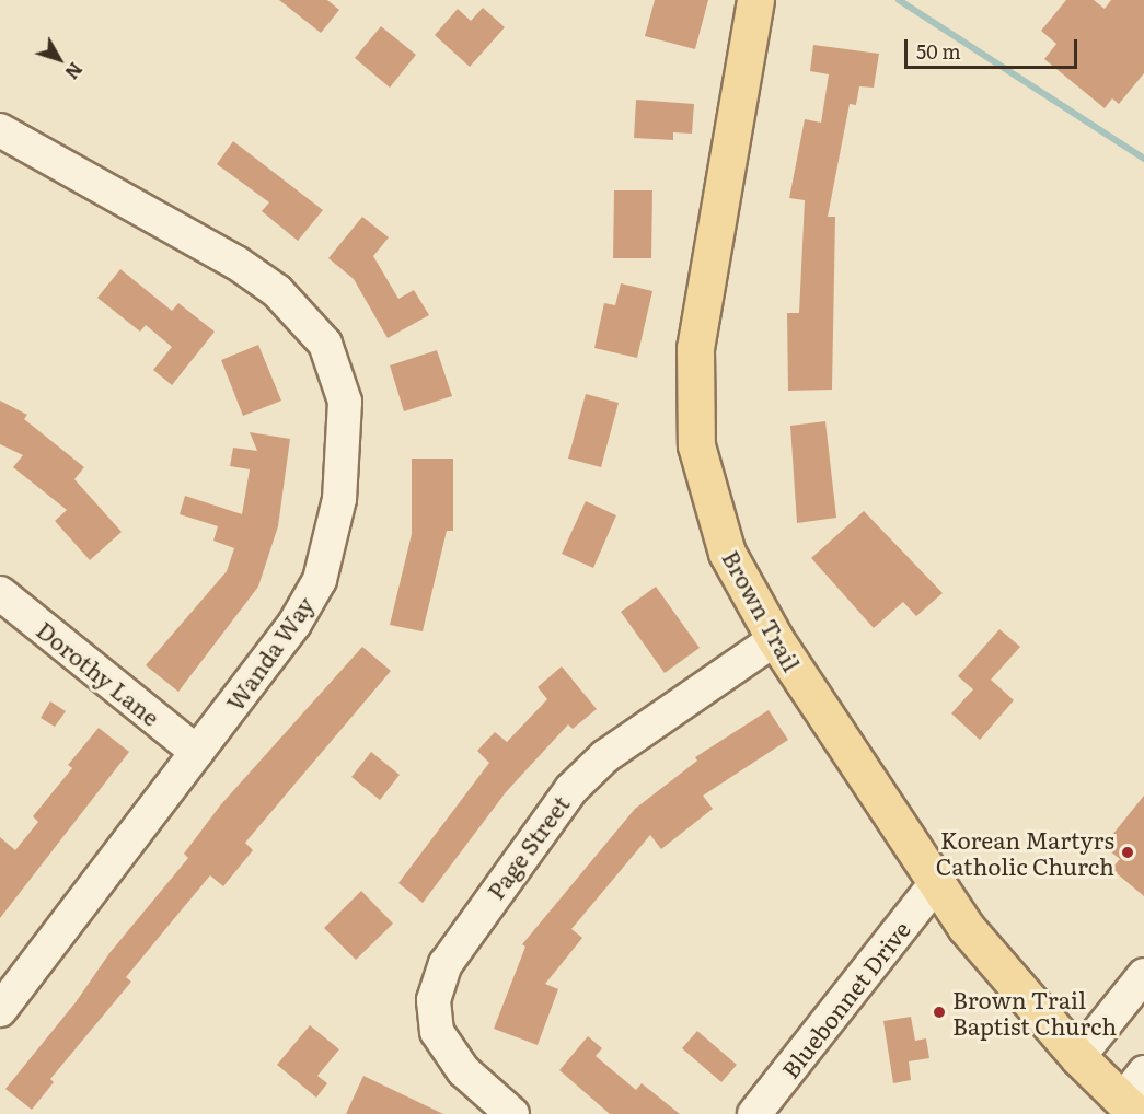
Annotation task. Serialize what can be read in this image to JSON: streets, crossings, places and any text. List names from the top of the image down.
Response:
{
  "streets": {
    "main road": ["Brown Trail"],
    "street": [
      "Wanda Way",
      "Dorothy Lane",
      "Page Street",
      "Bluebonnet Drive"
    ]
  },
  "crossings": [
    ["Brown Trail", "Page Street"],
    ["Brown Trail", "Bluebonnet Drive"],
    ["Wanda Way", "Dorothy Lane"]
  ],
  "places": ["Korean Martyrs Catholic Church", "Brown Trail Baptist Church"],
  "scale_bar": "50 m",
  "north": "bottom right"
}
